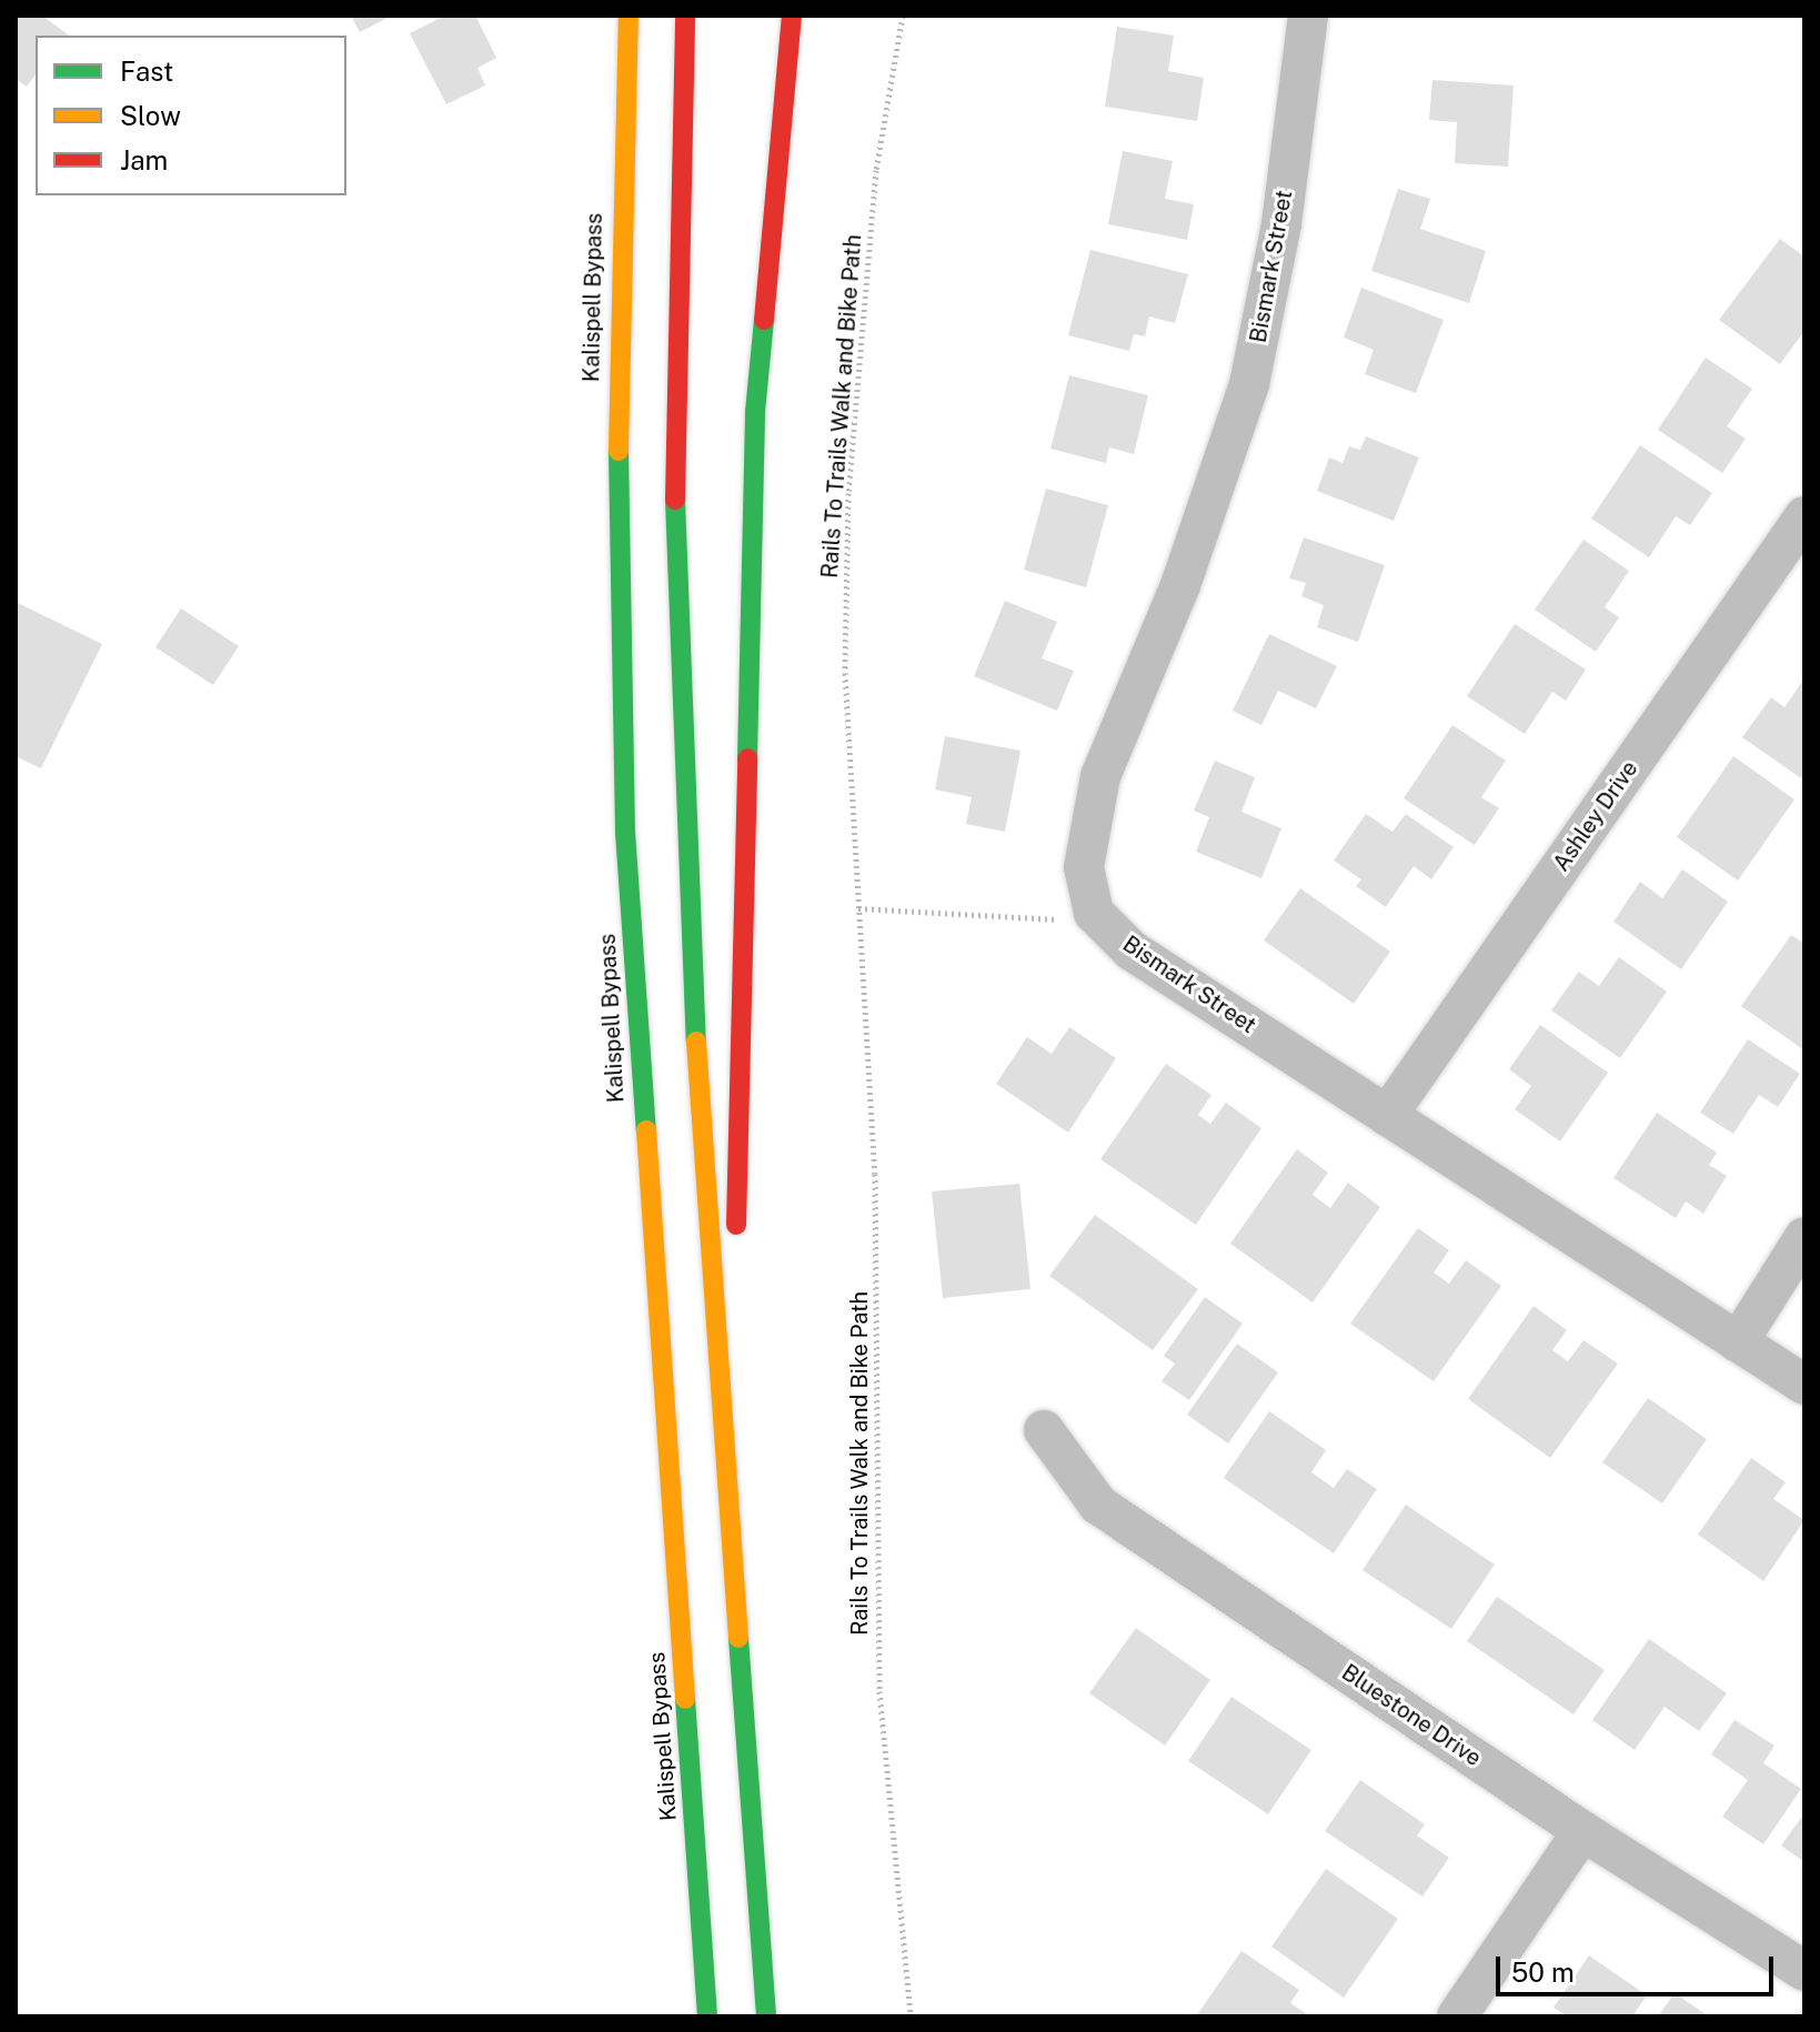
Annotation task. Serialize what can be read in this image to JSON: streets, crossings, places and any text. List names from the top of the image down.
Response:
{
  "streets": {
    "highway": ["Kalispell Bypass"],
    "street": ["Bismark Street", "Ashley Drive", "Bluestone Drive"],
    "path": ["Rails To Trails Walk and Bike Path"]
  },
  "crossings": [
    ["Bismark Street", "Ashley Drive"]
  ],
  "legend": ["Fast", "Slow", "Jam"],
  "scale_bar": "50 m"
}
